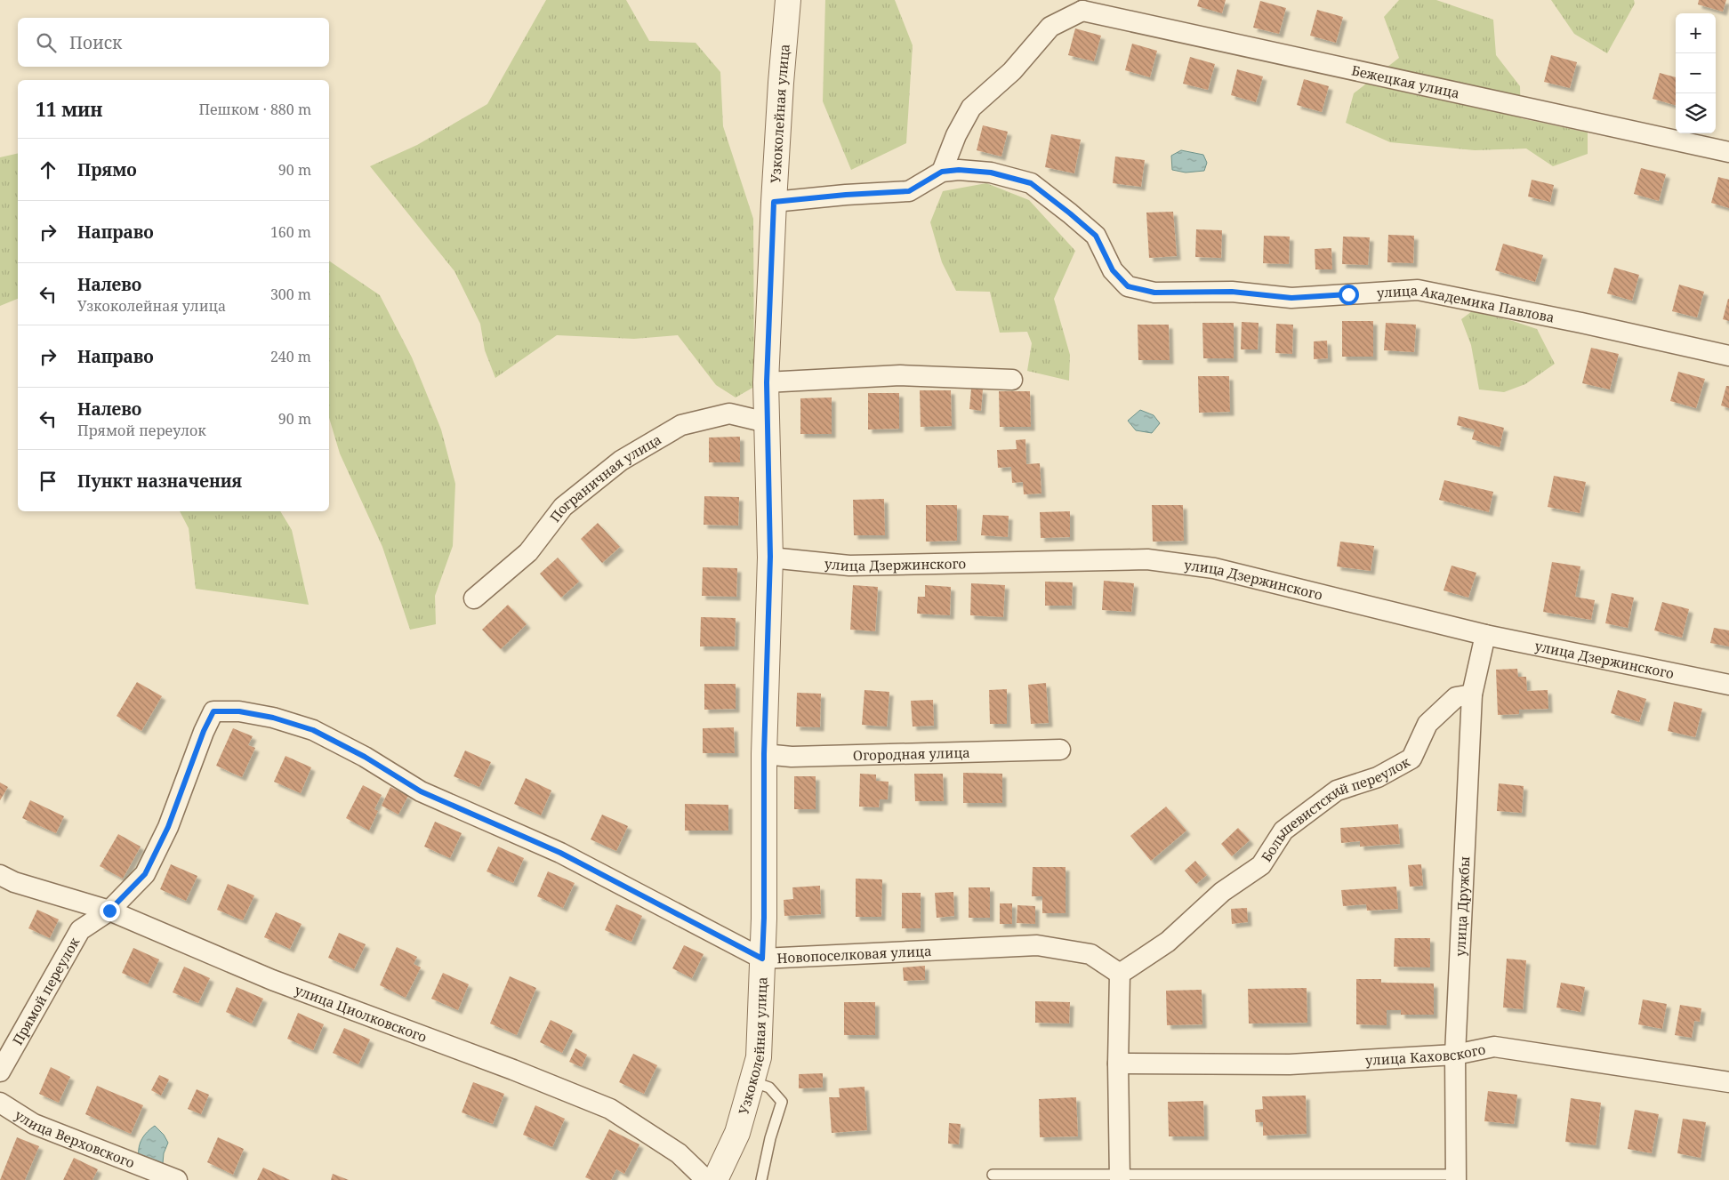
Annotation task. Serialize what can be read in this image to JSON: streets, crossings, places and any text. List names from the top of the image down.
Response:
{
  "streets": {
    "street": [
      "Бежецкая улица",
      "Узкоколейная улица",
      "улица Академика Павлова",
      "Пограничная улица",
      "улица Дзержинского",
      "Огородная улица",
      "Большевистский переулок",
      "улица Дружбы",
      "Новопоселковая улица",
      "Прямой переулок",
      "улица Циолковского",
      "улица Каховского",
      "улица Верховского"
    ]
  },
  "crossings": [
    ["Узкоколейная улица", "улица Академика Павлова"],
    ["Узкоколейная улица", "Пограничная улица"],
    ["Узкоколейная улица", "улица Дзержинского"],
    ["Узкоколейная улица", "Огородная улица"],
    ["Узкоколейная улица", "Новопоселковая улица"],
    ["улица Дзержинского", "улица Дружбы"],
    ["Большевистский переулок", "улица Дружбы"],
    ["Большевистский переулок", "Новопоселковая улица"],
    ["улица Дружбы", "улица Каховского"],
    ["Новопоселковая улица", "Прямой переулок"],
    ["Прямой переулок", "улица Циолковского"]
  ],
  "page": {
    "map_buttons": ["+", "−"],
    "search": "Поиск",
    "heading": ["11 мин", "Пешком · 880 m"],
    "list": [
      ["Прямо", "90 m"],
      ["Направо", "160 m"],
      ["Налево", "Узкоколейная улица", "300 m"],
      ["Направо", "240 m"],
      ["Налево", "Прямой переулок", "90 m"],
      "Пункт назначения"
    ]
  }
}
